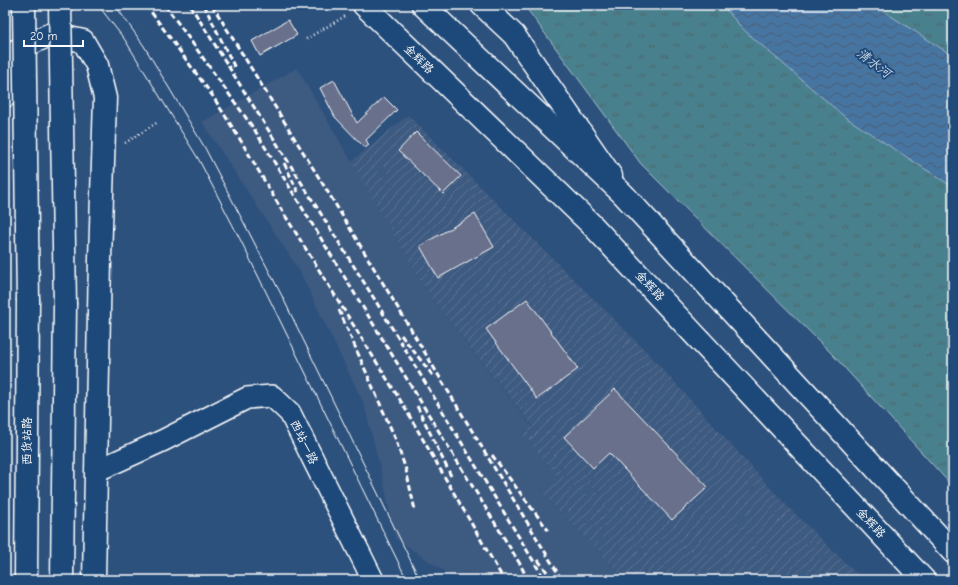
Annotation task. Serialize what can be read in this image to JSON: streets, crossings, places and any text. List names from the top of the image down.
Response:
{
  "streets": {
    "main road": ["金辉路", "西货站路"],
    "street": ["西站一路"]
  },
  "water": ["清水河"],
  "scale_bar": "20 m"
}
